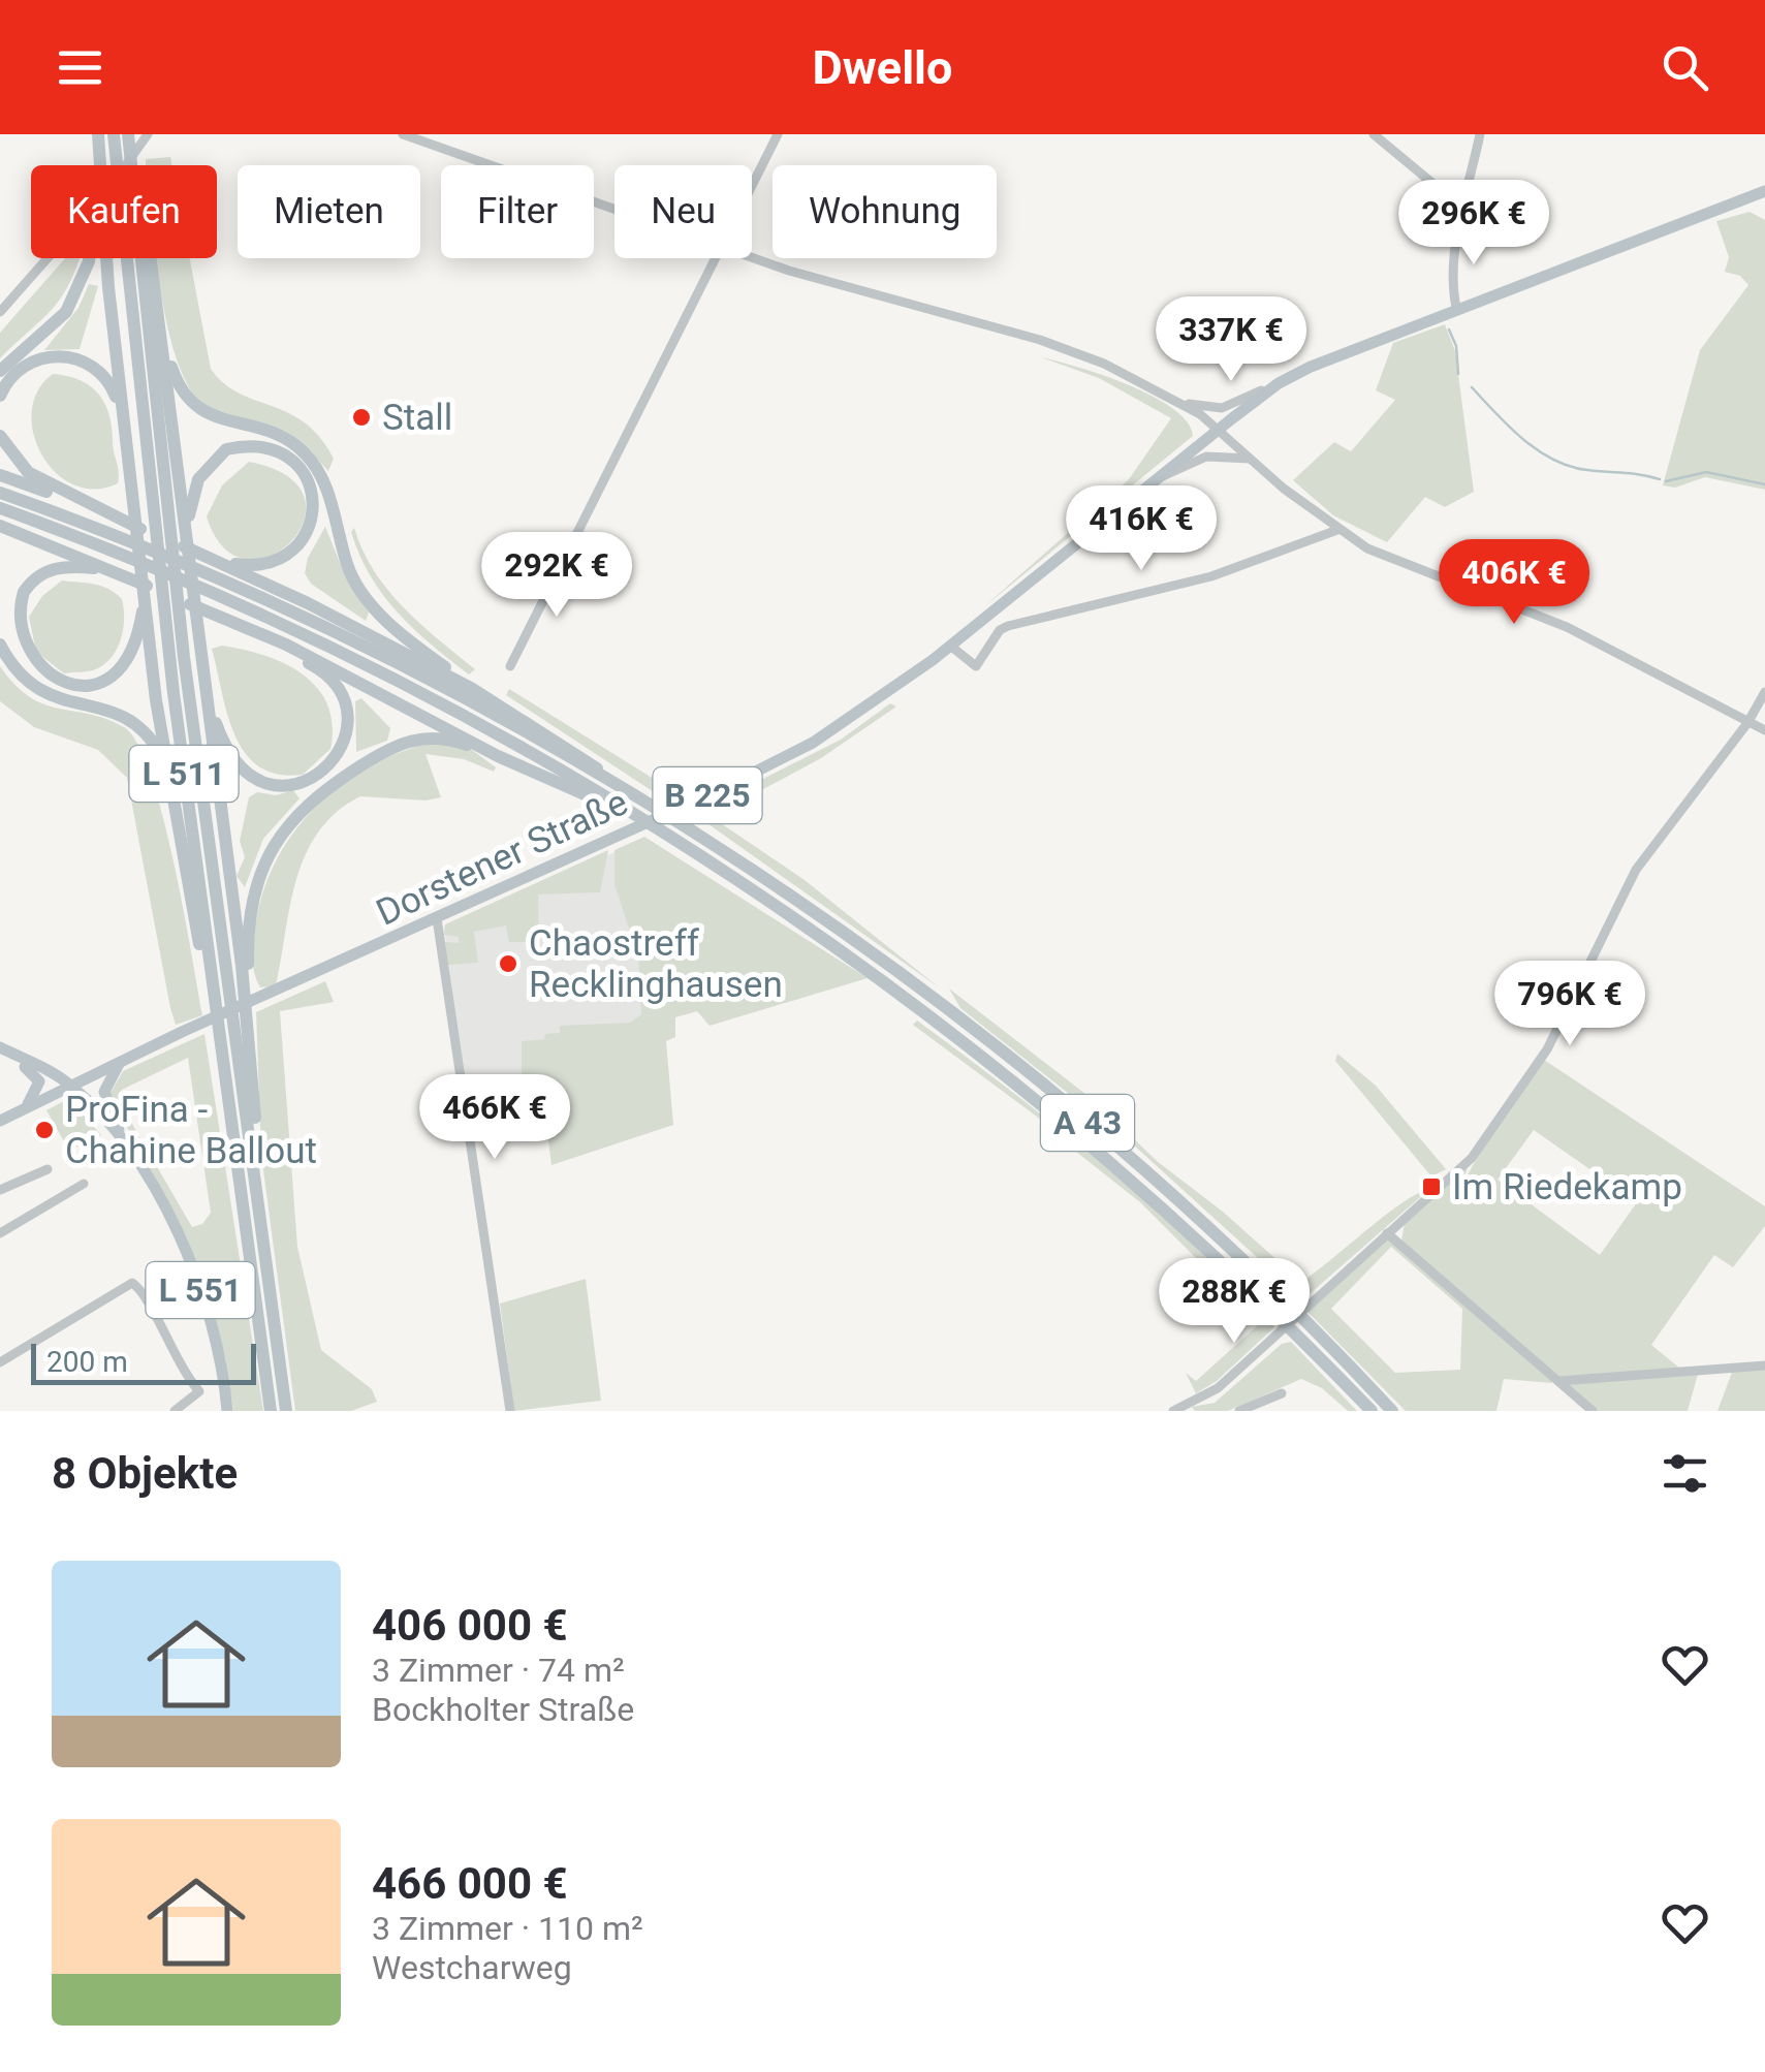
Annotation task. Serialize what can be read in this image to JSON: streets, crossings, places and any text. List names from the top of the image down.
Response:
{
  "streets": {
    "highway": ["L 511", "A 43"],
    "main road": ["B 225", "Dorstener Straße", "L 551"]
  },
  "crossings": [
    ["B 225", "Dorstener Straße"],
    ["Dorstener Straße", "L 551"]
  ],
  "places": {
    "other": ["Stall", "Chaostreff Recklinghausen", "ProFina - Chahine Ballout"],
    "transit": ["Im Riedekamp"]
  },
  "scale_bar": "200 m",
  "page": {
    "header": "Dwello",
    "chip": [
      "Kaufen",
      "Mieten",
      "Filter",
      "Neu",
      "Wohnung"
    ],
    "price": [
      "296K €",
      "337K €",
      "416K €",
      "292K €",
      "406K €",
      "796K €",
      "466K €",
      "288K €"
    ],
    "scale": "200 m",
    "heading": "8 Objekte",
    "list": [
      {
        "name": "406 000 €",
        "note": "3 Zimmer · 74 m² · Bockholter Straße"
      },
      {
        "name": "466 000 €",
        "note": "3 Zimmer · 110 m² · Westcharweg"
      }
    ]
  }
}
